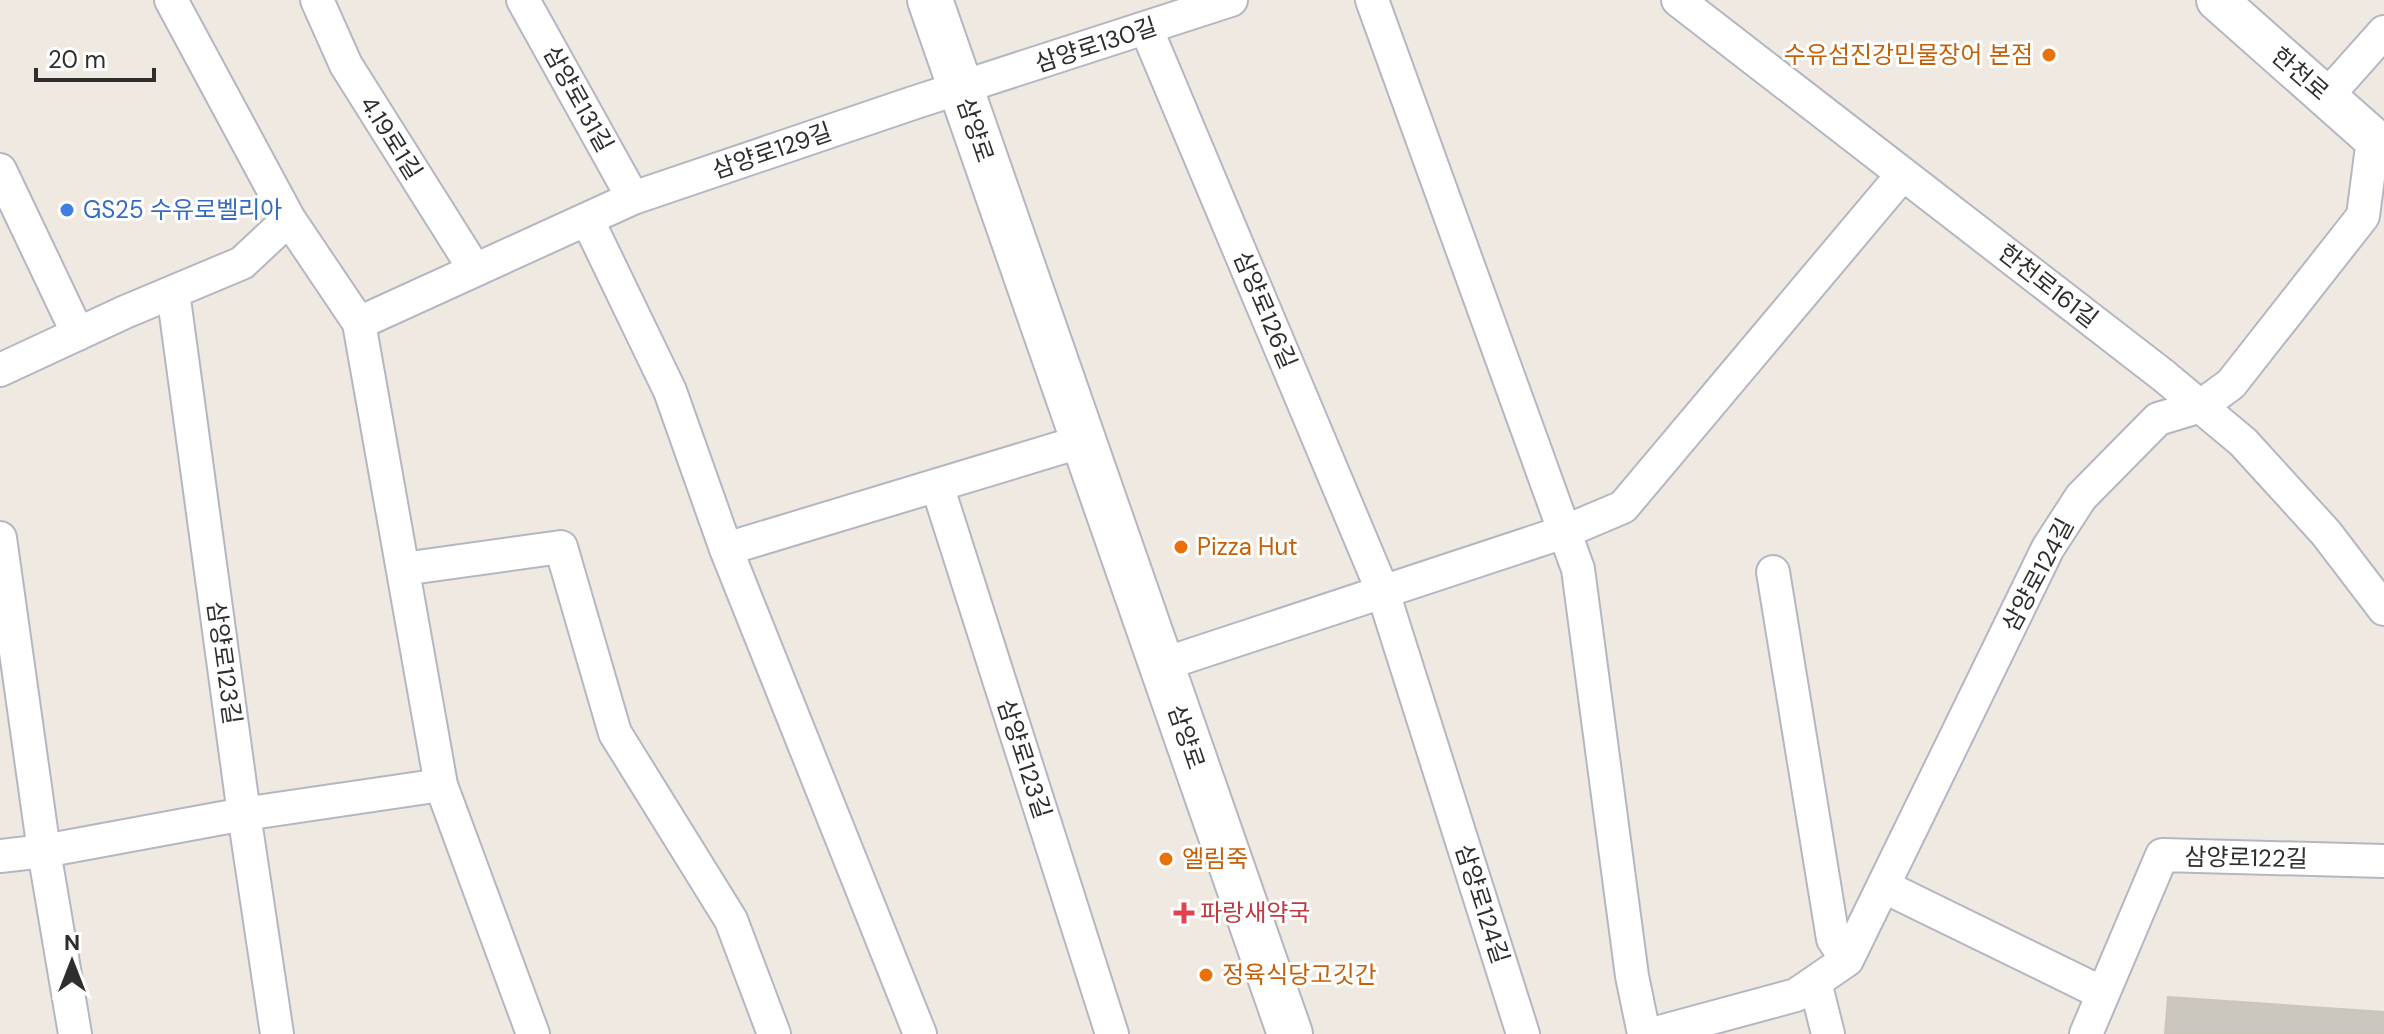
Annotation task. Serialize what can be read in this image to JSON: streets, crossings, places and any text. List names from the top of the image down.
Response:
{
  "streets": {
    "main road": ["삼양로"],
    "street": [
      "삼양로130길",
      "한천로",
      "삼양로131길",
      "4.19로1길",
      "삼양로129길",
      "한천로161길",
      "삼양로126길",
      "삼양로124길",
      "삼양로123길",
      "삼양로122길"
    ]
  },
  "crossings": [
    ["삼양로130길", "삼양로"],
    ["삼양로130길", "삼양로129길"],
    ["삼양로130길", "삼양로126길"],
    ["한천로", "삼양로124길"],
    ["삼양로131길", "삼양로129길"],
    ["삼양로", "삼양로129길"],
    ["4.19로1길", "삼양로129길"],
    ["한천로161길", "삼양로124길"],
    ["삼양로126길", "삼양로124길"]
  ],
  "places": {
    "other": [
      "수유섬진강민물장어 본점",
      "GS25 수유로벨리아",
      "Pizza Hut",
      "엘림죽",
      "정육식당고깃간"
    ],
    "health": ["파랑새약국"]
  },
  "scale_bar": "20 m",
  "north": "top"
}
